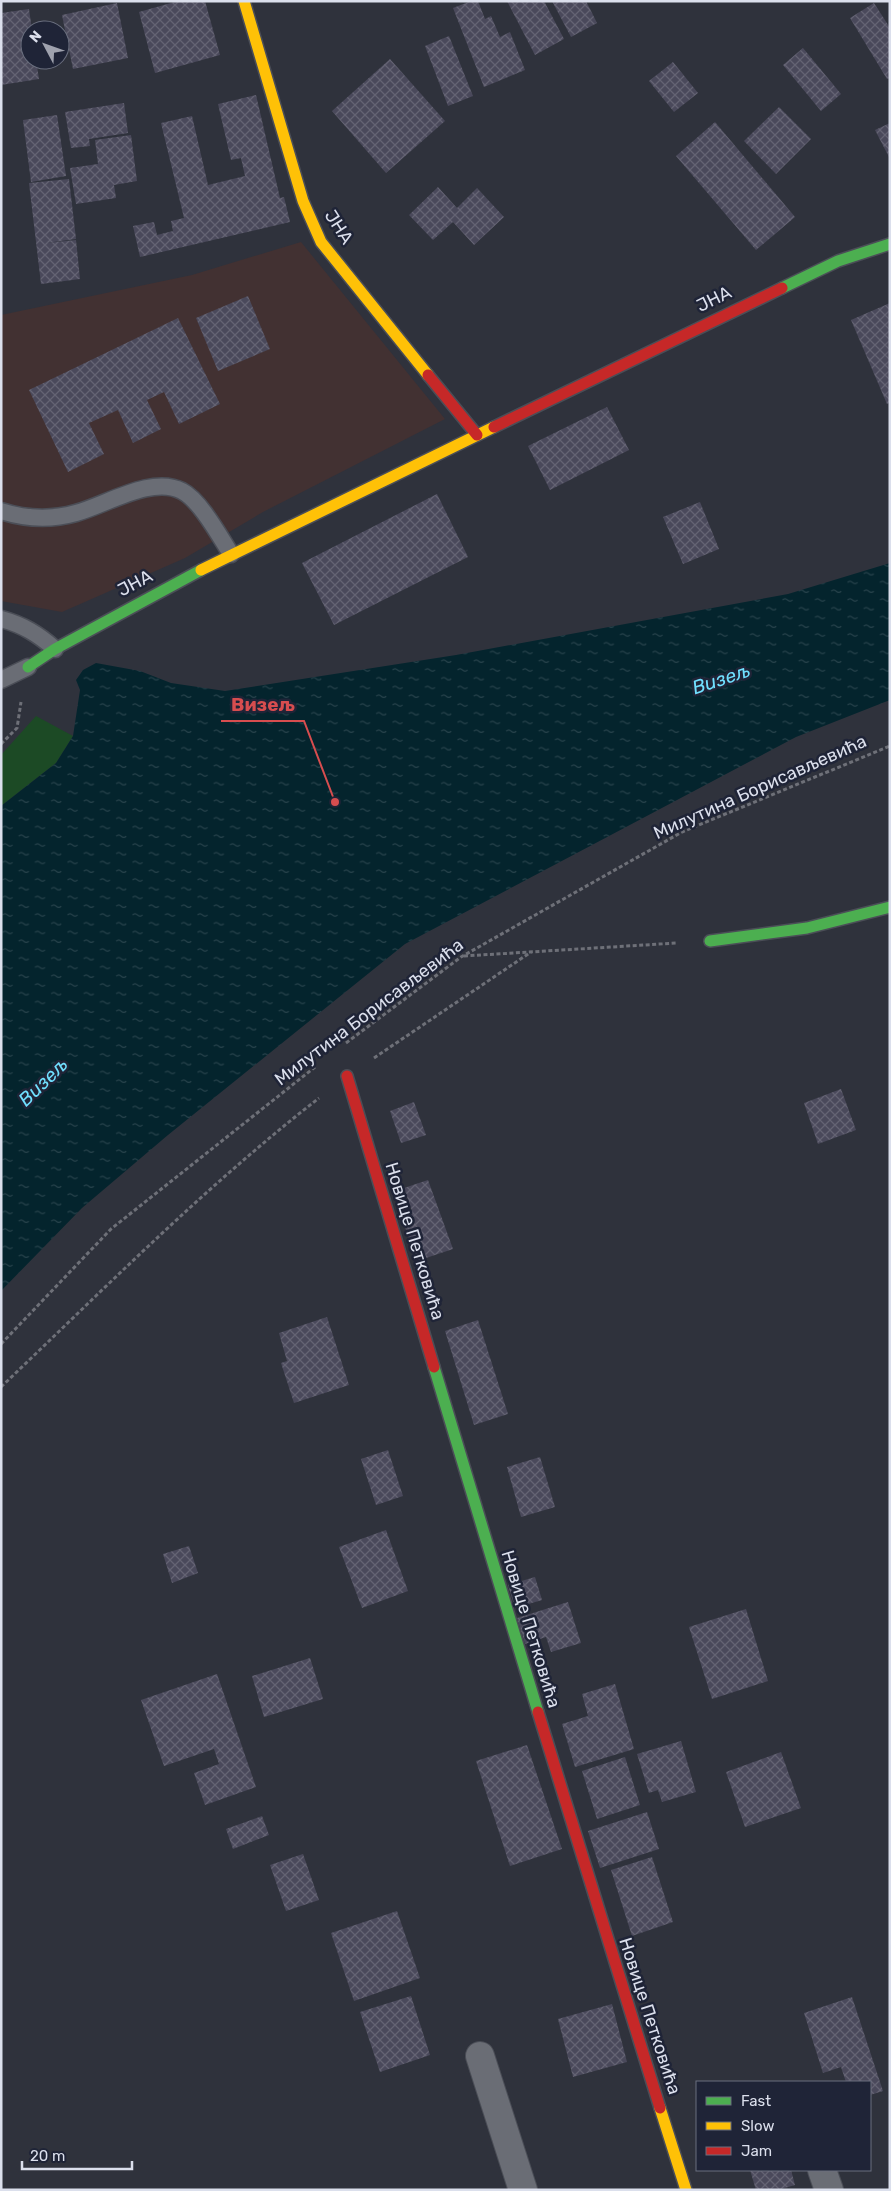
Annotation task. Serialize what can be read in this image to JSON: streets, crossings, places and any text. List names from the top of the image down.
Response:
{
  "streets": {
    "street": ["ЈНА", "Новице Петковића"],
    "path": ["Милутина Борисављевића"]
  },
  "water": ["Визељ"],
  "places": ["Визељ"],
  "legend": ["Fast", "Slow", "Jam"],
  "scale_bar": "20 m",
  "north": "top left"
}
